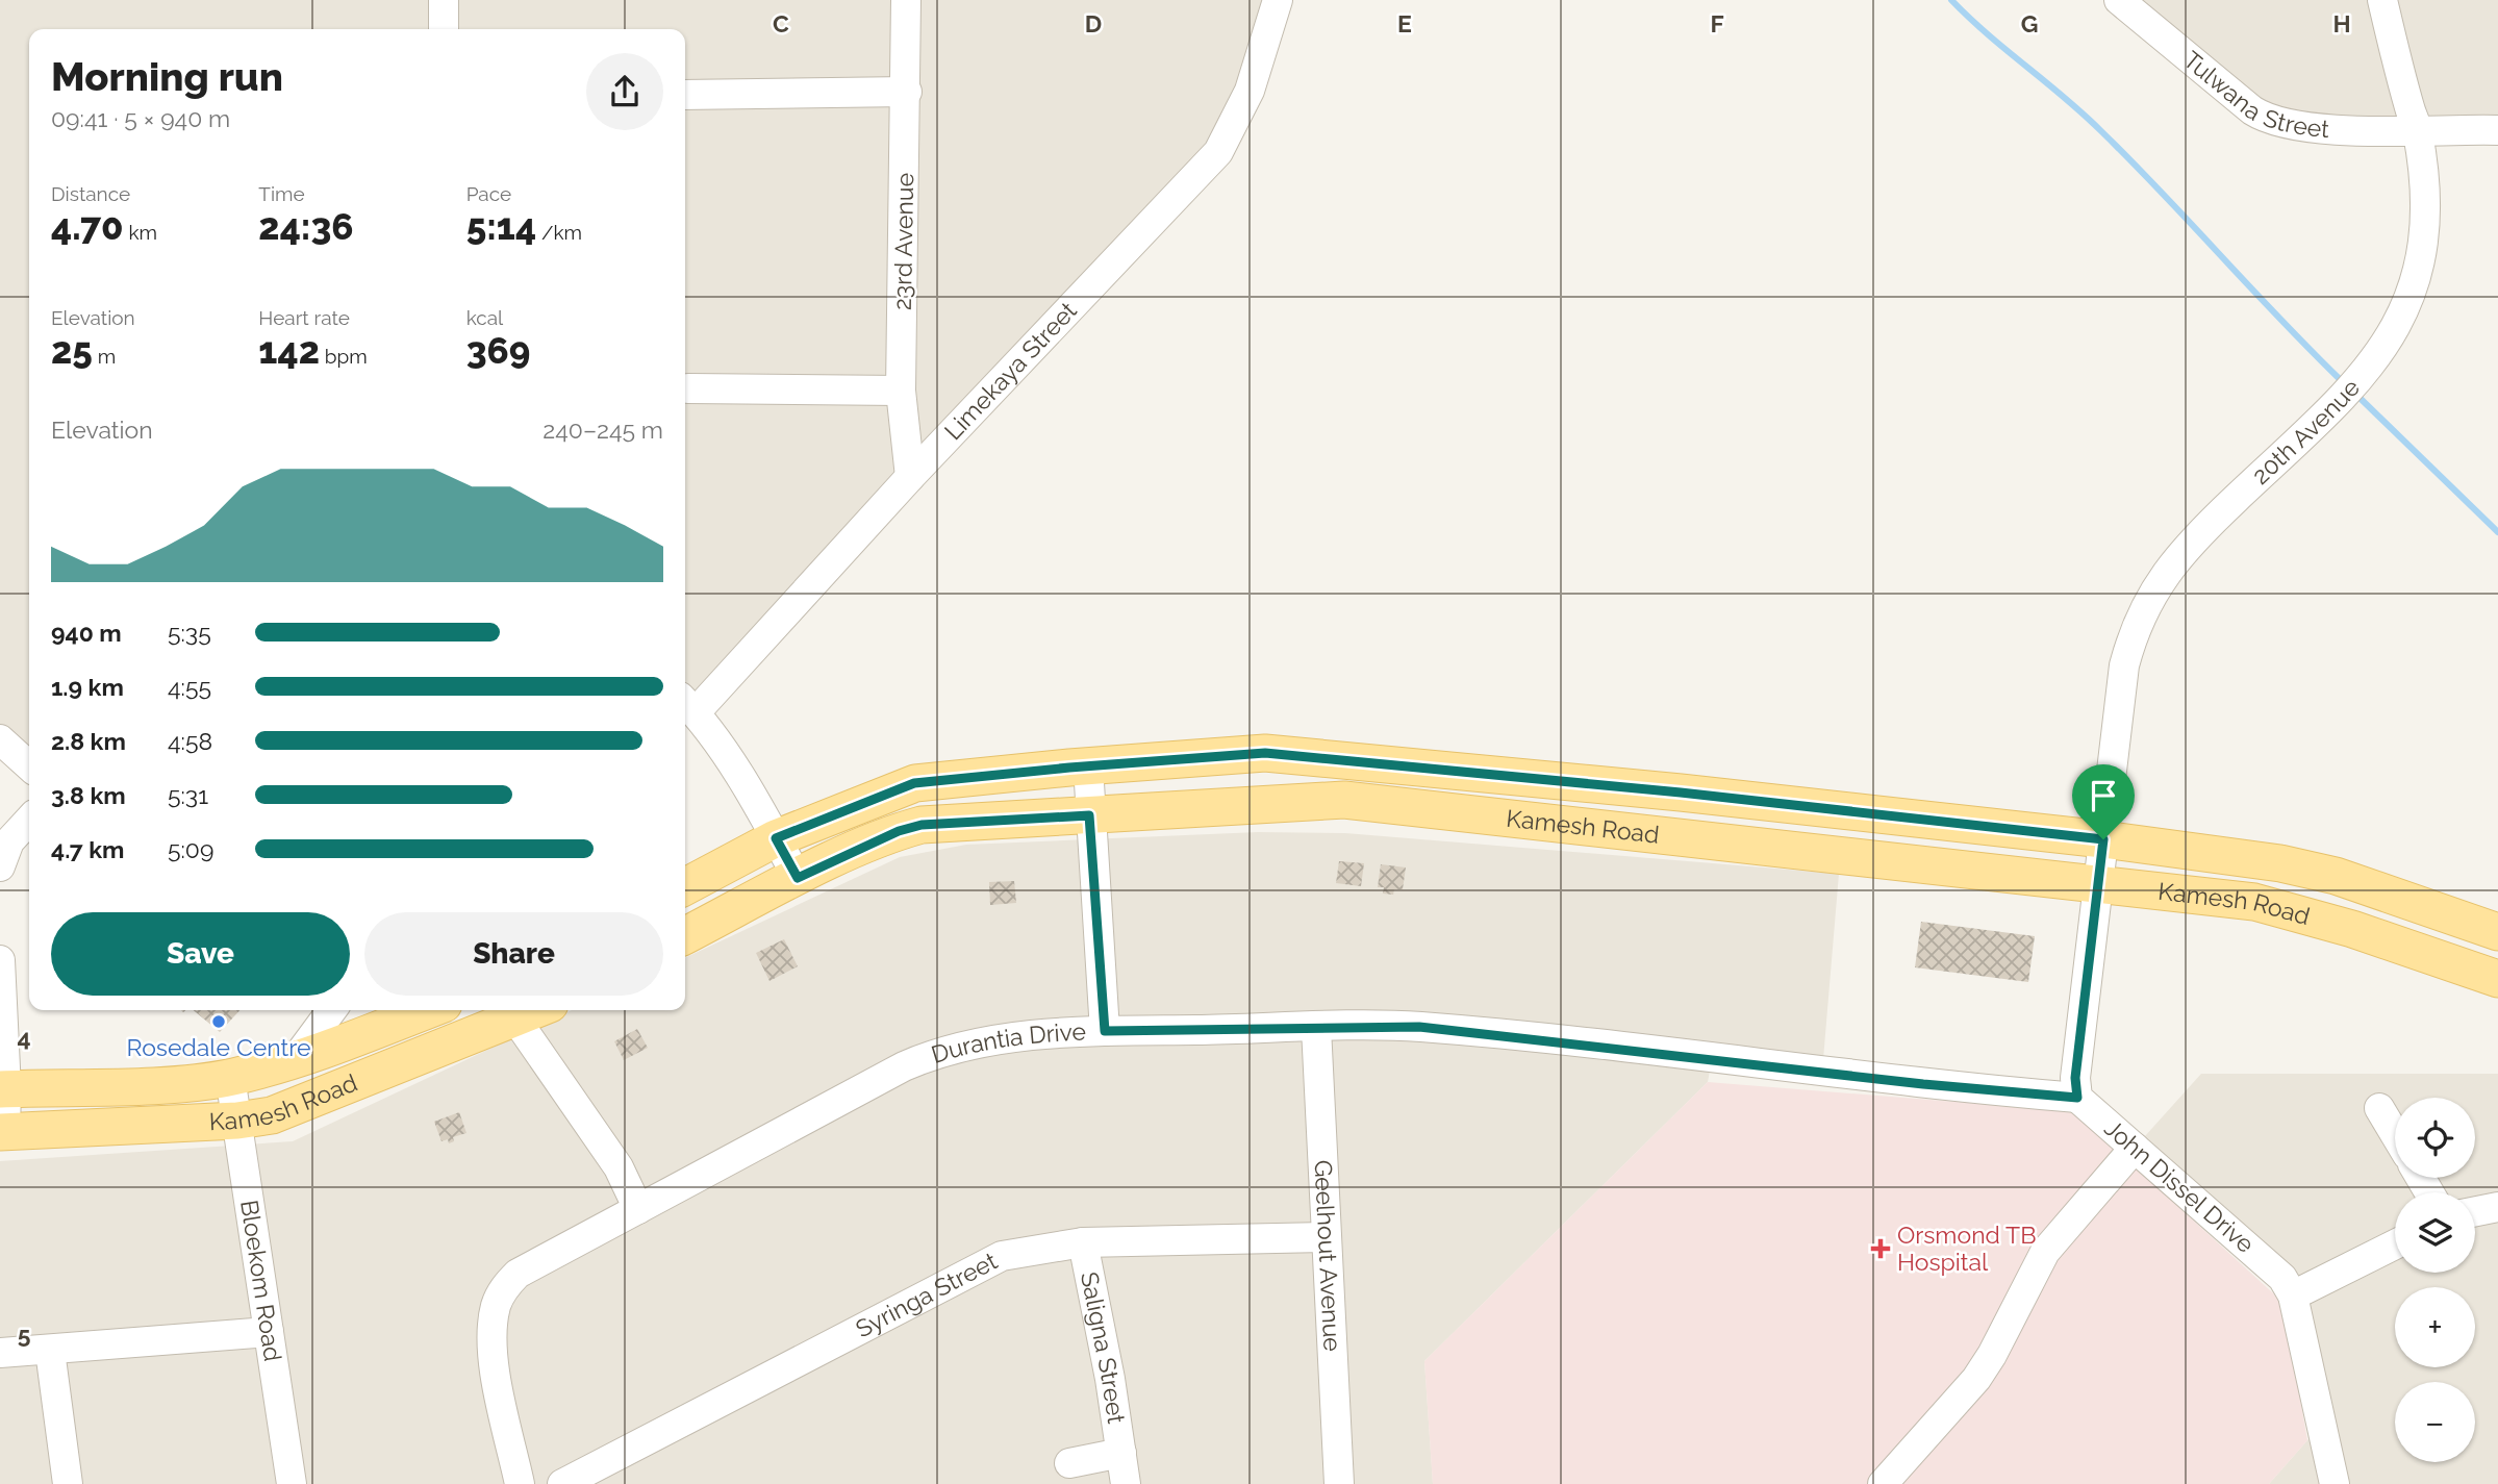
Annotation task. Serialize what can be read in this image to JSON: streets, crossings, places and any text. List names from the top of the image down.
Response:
{
  "streets": {
    "main road": ["Kamesh Road"],
    "street": [
      "Tulwana Street",
      "23rd Avenue",
      "Limekaya Street",
      "20th Avenue",
      "Durantia Drive",
      "John Dissel Drive",
      "Geelhout Avenue",
      "Bloekom Road",
      "Syringa Street",
      "Saligna Street"
    ]
  },
  "crossings": [
    ["Tulwana Street", "20th Avenue"],
    ["23rd Avenue", "Limekaya Street"],
    ["20th Avenue", "Kamesh Road"],
    ["Kamesh Road", "Bloekom Road"],
    ["Durantia Drive", "John Dissel Drive"],
    ["Durantia Drive", "Geelhout Avenue"],
    ["Geelhout Avenue", "Syringa Street"],
    ["Syringa Street", "Saligna Street"]
  ],
  "places": {
    "other": ["Rosedale Centre"],
    "health": ["Orsmond TB Hospital"]
  },
  "page": {
    "heading": ["Morning run", "09:41 · 5 × 940 m"],
    "stats": [
      ["Distance", "4.70 km"],
      ["Time", "24:36"],
      ["Pace", "5:14 /km"],
      ["Elevation", "25 m"],
      ["Heart rate", "142 bpm"],
      ["kcal", "369"]
    ],
    "chart": ["Elevation", "240–245 m"],
    "list": [
      {
        "name": "940 m",
        "note": "5:35"
      },
      {
        "name": "1.9 km",
        "note": "4:55"
      },
      {
        "name": "2.8 km",
        "note": "4:58"
      },
      {
        "name": "3.8 km",
        "note": "5:31"
      },
      {
        "name": "4.7 km",
        "note": "5:09"
      }
    ],
    "buttons": ["Save", "Share"],
    "map_buttons": ["+", "−"]
  },
  "grid": {
    "columns": [
      "C",
      "D",
      "E",
      "F",
      "G",
      "H"
    ],
    "rows": ["4", "5"]
  }
}
